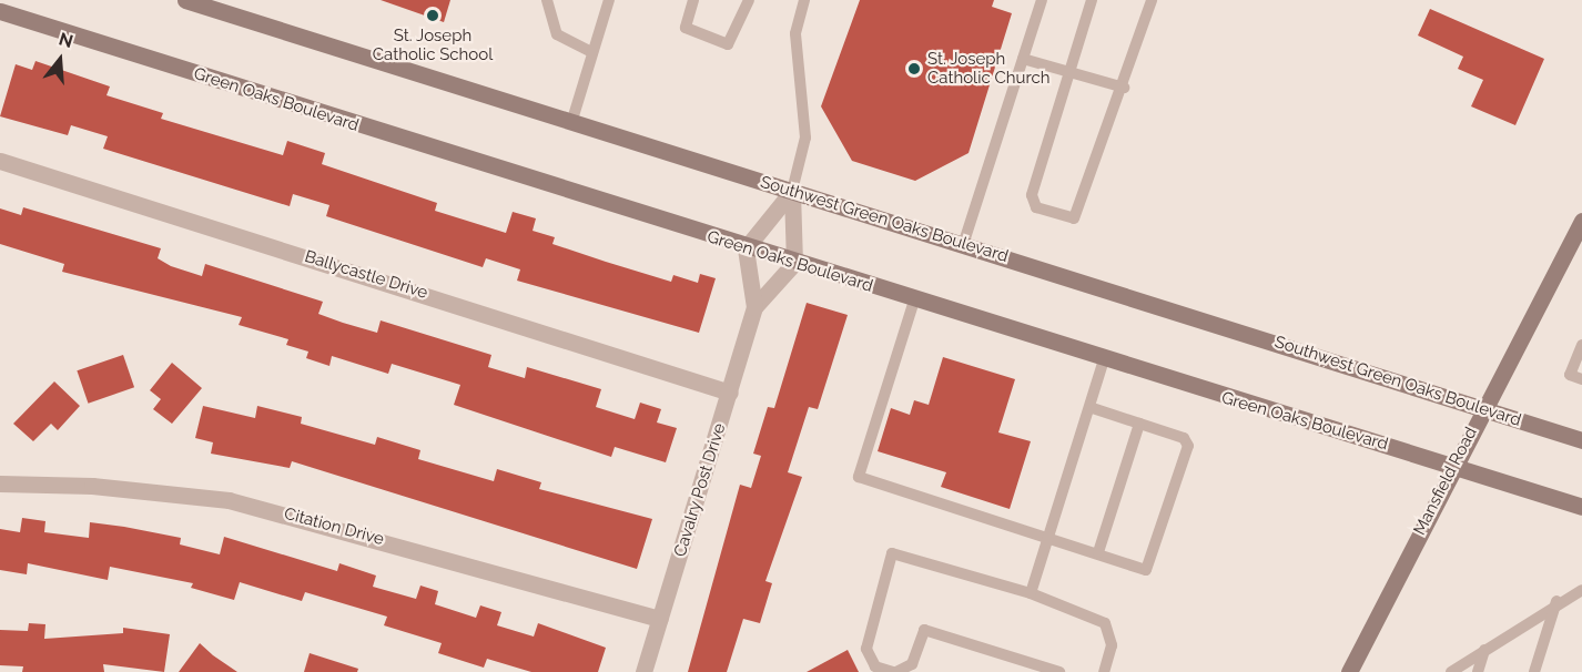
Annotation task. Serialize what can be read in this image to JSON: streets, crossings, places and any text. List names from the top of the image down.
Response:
{
  "streets": {
    "main road": ["Green Oaks Boulevard", "Southwest Green Oaks Boulevard", "Mansfield Road"],
    "street": ["Ballycastle Drive", "Cavalry Post Drive", "Citation Drive"]
  },
  "crossings": [
    ["Green Oaks Boulevard", "Mansfield Road"],
    ["Green Oaks Boulevard", "Cavalry Post Drive"],
    ["Southwest Green Oaks Boulevard", "Mansfield Road"],
    ["Ballycastle Drive", "Cavalry Post Drive"],
    ["Cavalry Post Drive", "Citation Drive"]
  ],
  "places": ["St. Joseph Catholic School", "St. Joseph Catholic Church"],
  "north": "top"
}
